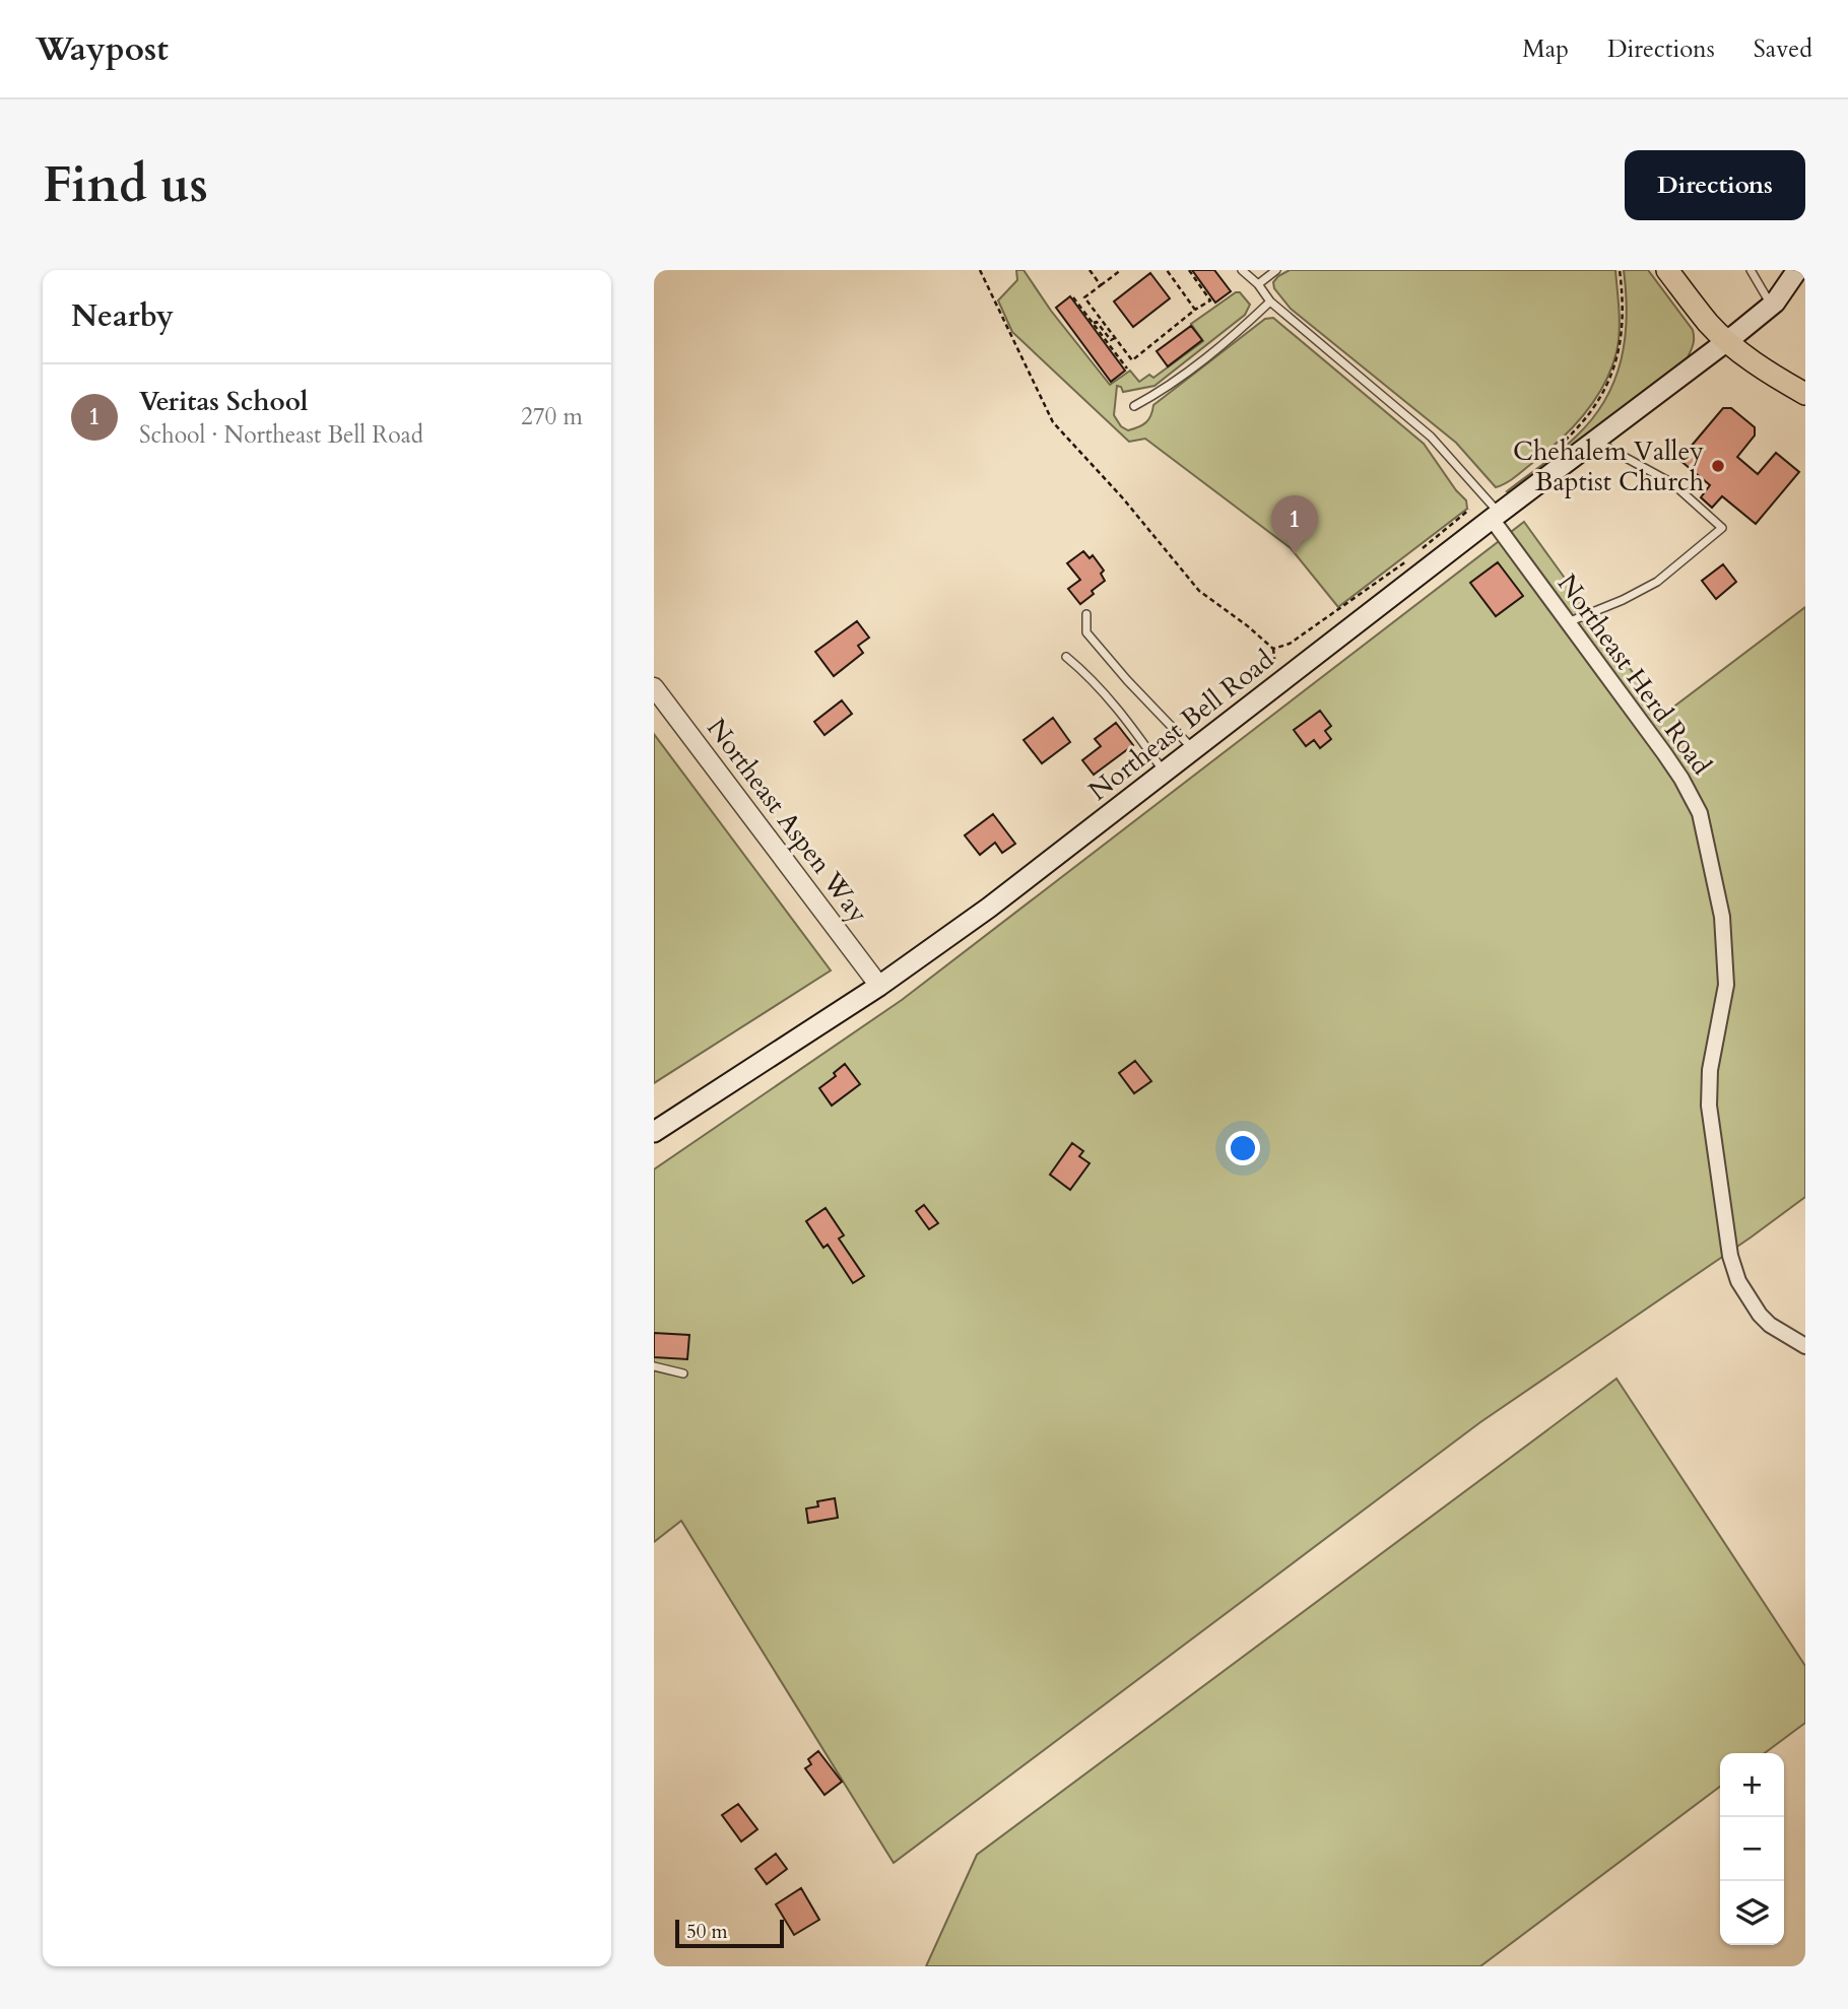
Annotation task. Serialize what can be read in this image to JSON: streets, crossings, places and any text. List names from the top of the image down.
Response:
{
  "streets": {
    "main road": ["Northeast Bell Road"],
    "street": ["Northeast Herd Road", "Northeast Aspen Way"]
  },
  "crossings": [
    ["Northeast Herd Road", "Northeast Bell Road"],
    ["Northeast Bell Road", "Northeast Aspen Way"]
  ],
  "places": ["Chehalem Valley Baptist Church"],
  "scale_bar": "50 m",
  "page": {
    "header": "Waypost",
    "nav": ["Map", "Directions", "Saved"],
    "buttons": "Directions",
    "title": "Find us",
    "heading": "Nearby",
    "list": [
      {
        "mark": "1",
        "name": "Veritas School",
        "note": "School · Northeast Bell Road",
        "value": "270 m"
      }
    ],
    "pins": "1",
    "map_buttons": ["+", "−"],
    "scale": "50 m"
  }
}
